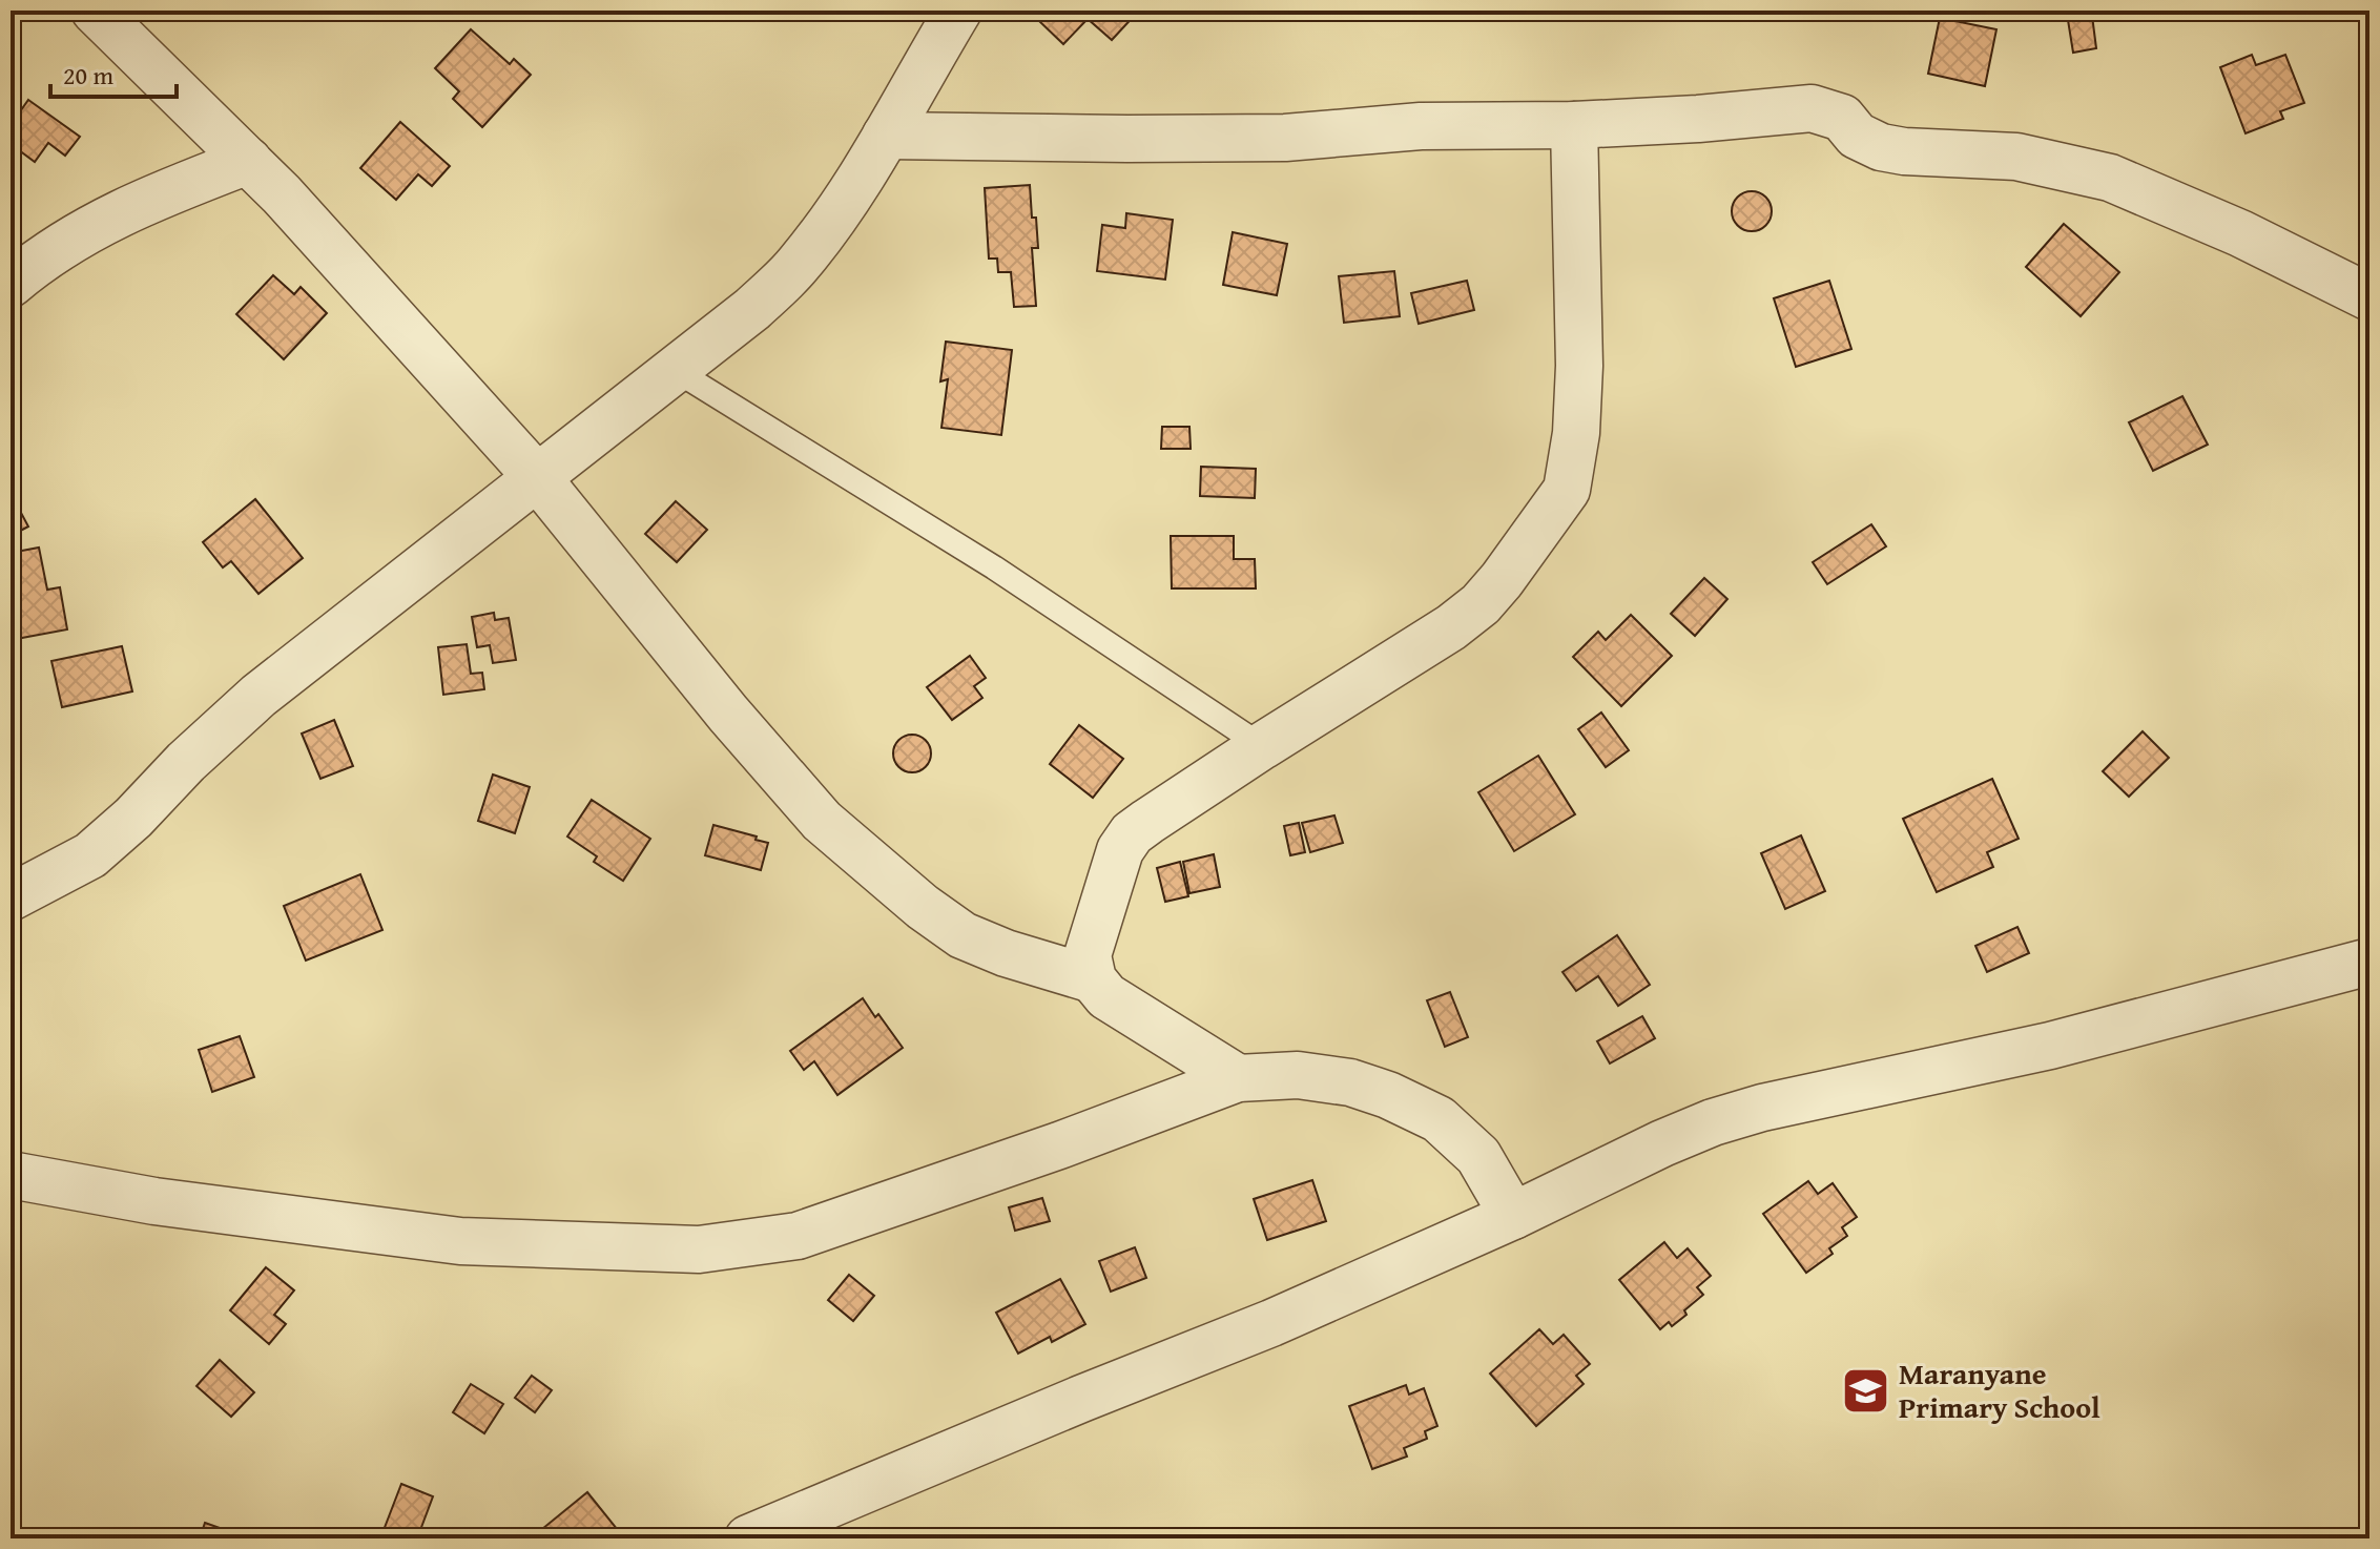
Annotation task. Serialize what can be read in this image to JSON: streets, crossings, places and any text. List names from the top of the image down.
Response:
{
  "places": {
    "school or university": ["Maranyane Primary School"]
  },
  "scale_bar": "20 m"
}
